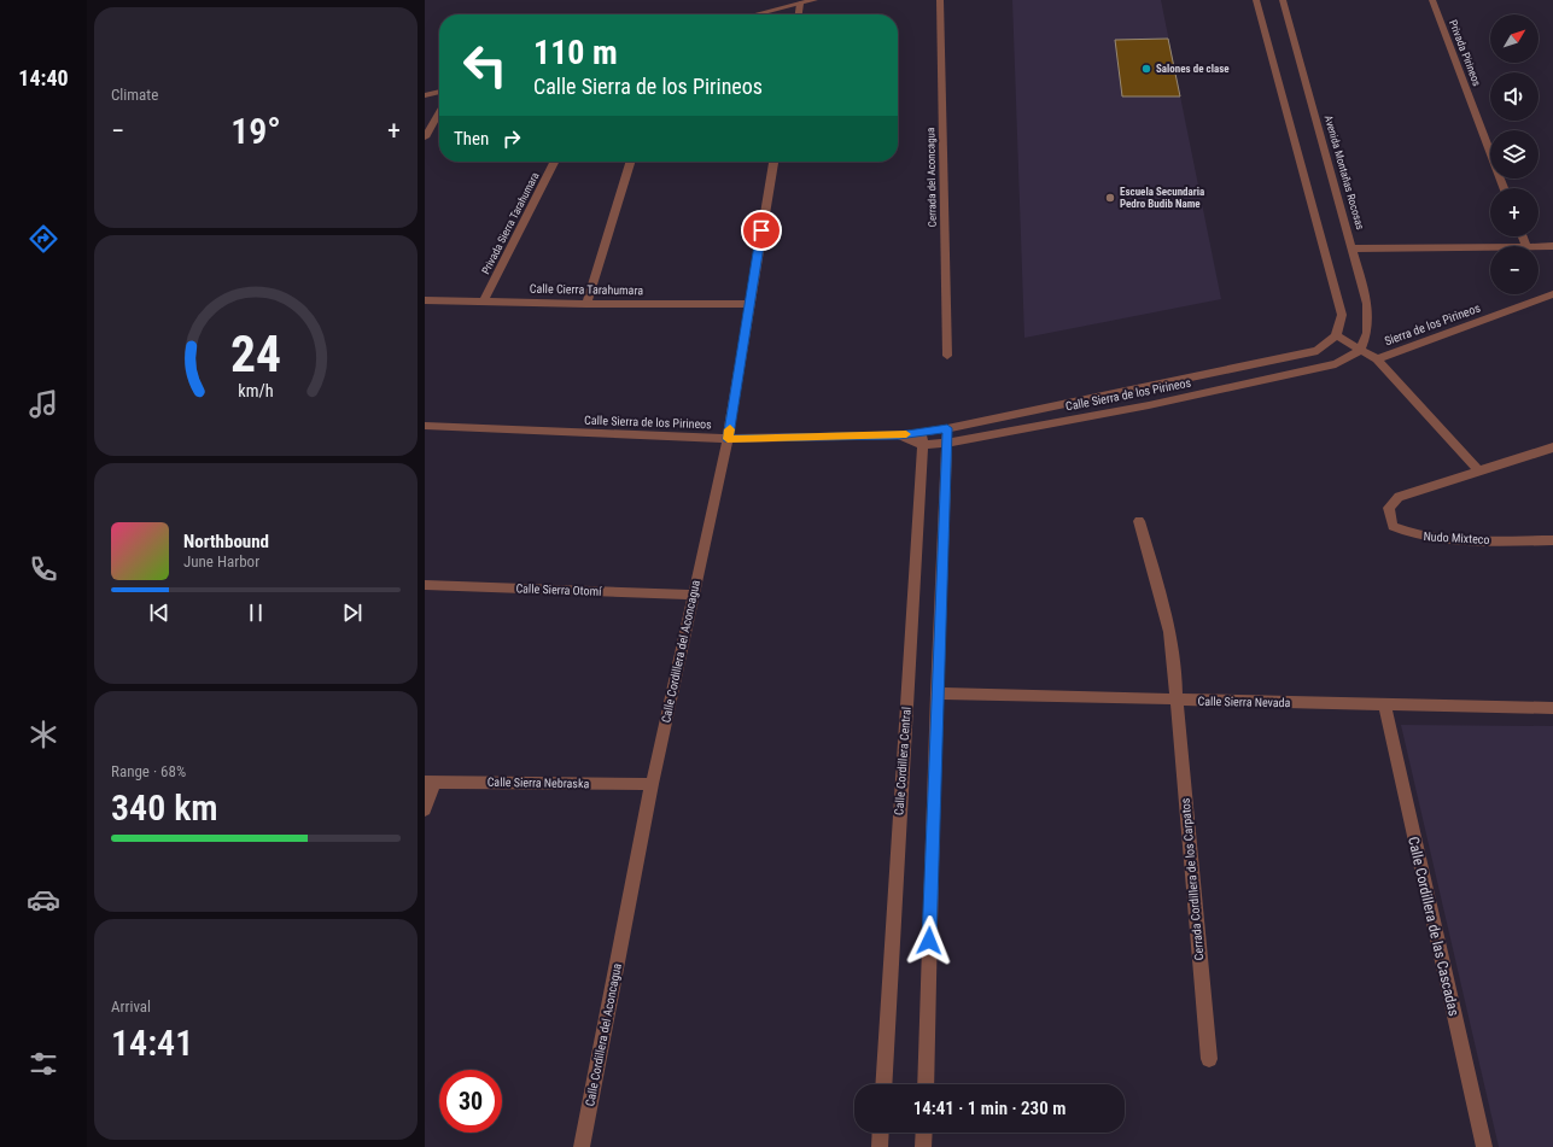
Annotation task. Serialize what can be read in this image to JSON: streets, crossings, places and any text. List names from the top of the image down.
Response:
{
  "streets": {
    "street": [
      "Privada Pirineos",
      "Avenida Montañas Rocosas",
      "Cerrada del Aconcagua",
      "Privada Sierra Tarahumara",
      "Calle Cierra Tarahumara",
      "Sierra de los Pirineos",
      "Calle Sierra de los Pirineos",
      "Nudo Mixteco",
      "Calle Sierra Otomí",
      "Calle Cordillera del Aconcagua",
      "Calle Sierra Nevada",
      "Calle Cordillera Central",
      "Calle Sierra Nebraska",
      "Cerrada Cordillera de los Carpatos",
      "Calle Cordillera de las Cascadas"
    ]
  },
  "crossings": [
    ["Avenida Montañas Rocosas", "Calle Sierra de los Pirineos"],
    ["Privada Sierra Tarahumara", "Calle Cierra Tarahumara"],
    ["Calle Cierra Tarahumara", "Calle Cordillera del Aconcagua"],
    ["Calle Sierra de los Pirineos", "Calle Cordillera del Aconcagua"],
    ["Calle Sierra de los Pirineos", "Calle Cordillera Central"],
    ["Calle Sierra Otomí", "Calle Cordillera del Aconcagua"],
    ["Calle Cordillera del Aconcagua", "Calle Sierra Nebraska"],
    ["Calle Sierra Nevada", "Cerrada Cordillera de los Carpatos"],
    ["Calle Sierra Nevada", "Calle Cordillera de las Cascadas"]
  ],
  "places": ["Salones de clase", "Escuela Secundaria Pedro Budib Name"],
  "north": "top right",
  "page": {
    "tabs": "14:40",
    "tile": [
      "Climate",
      ["Range · 68%", "340 km"],
      ["Arrival", "14:41"]
    ],
    "map_buttons": ["+", "−"],
    "turn": ["110 m", "Calle Sierra de los Pirineos"],
    "heat": ["−", "19°", "+"],
    "then": "Then",
    "song": ["Northbound", "June Harbor"],
    "limit": "30",
    "trip": "14:41 · 1 min · 230 m",
    "gauge": ["24", "km/h"]
  }
}
